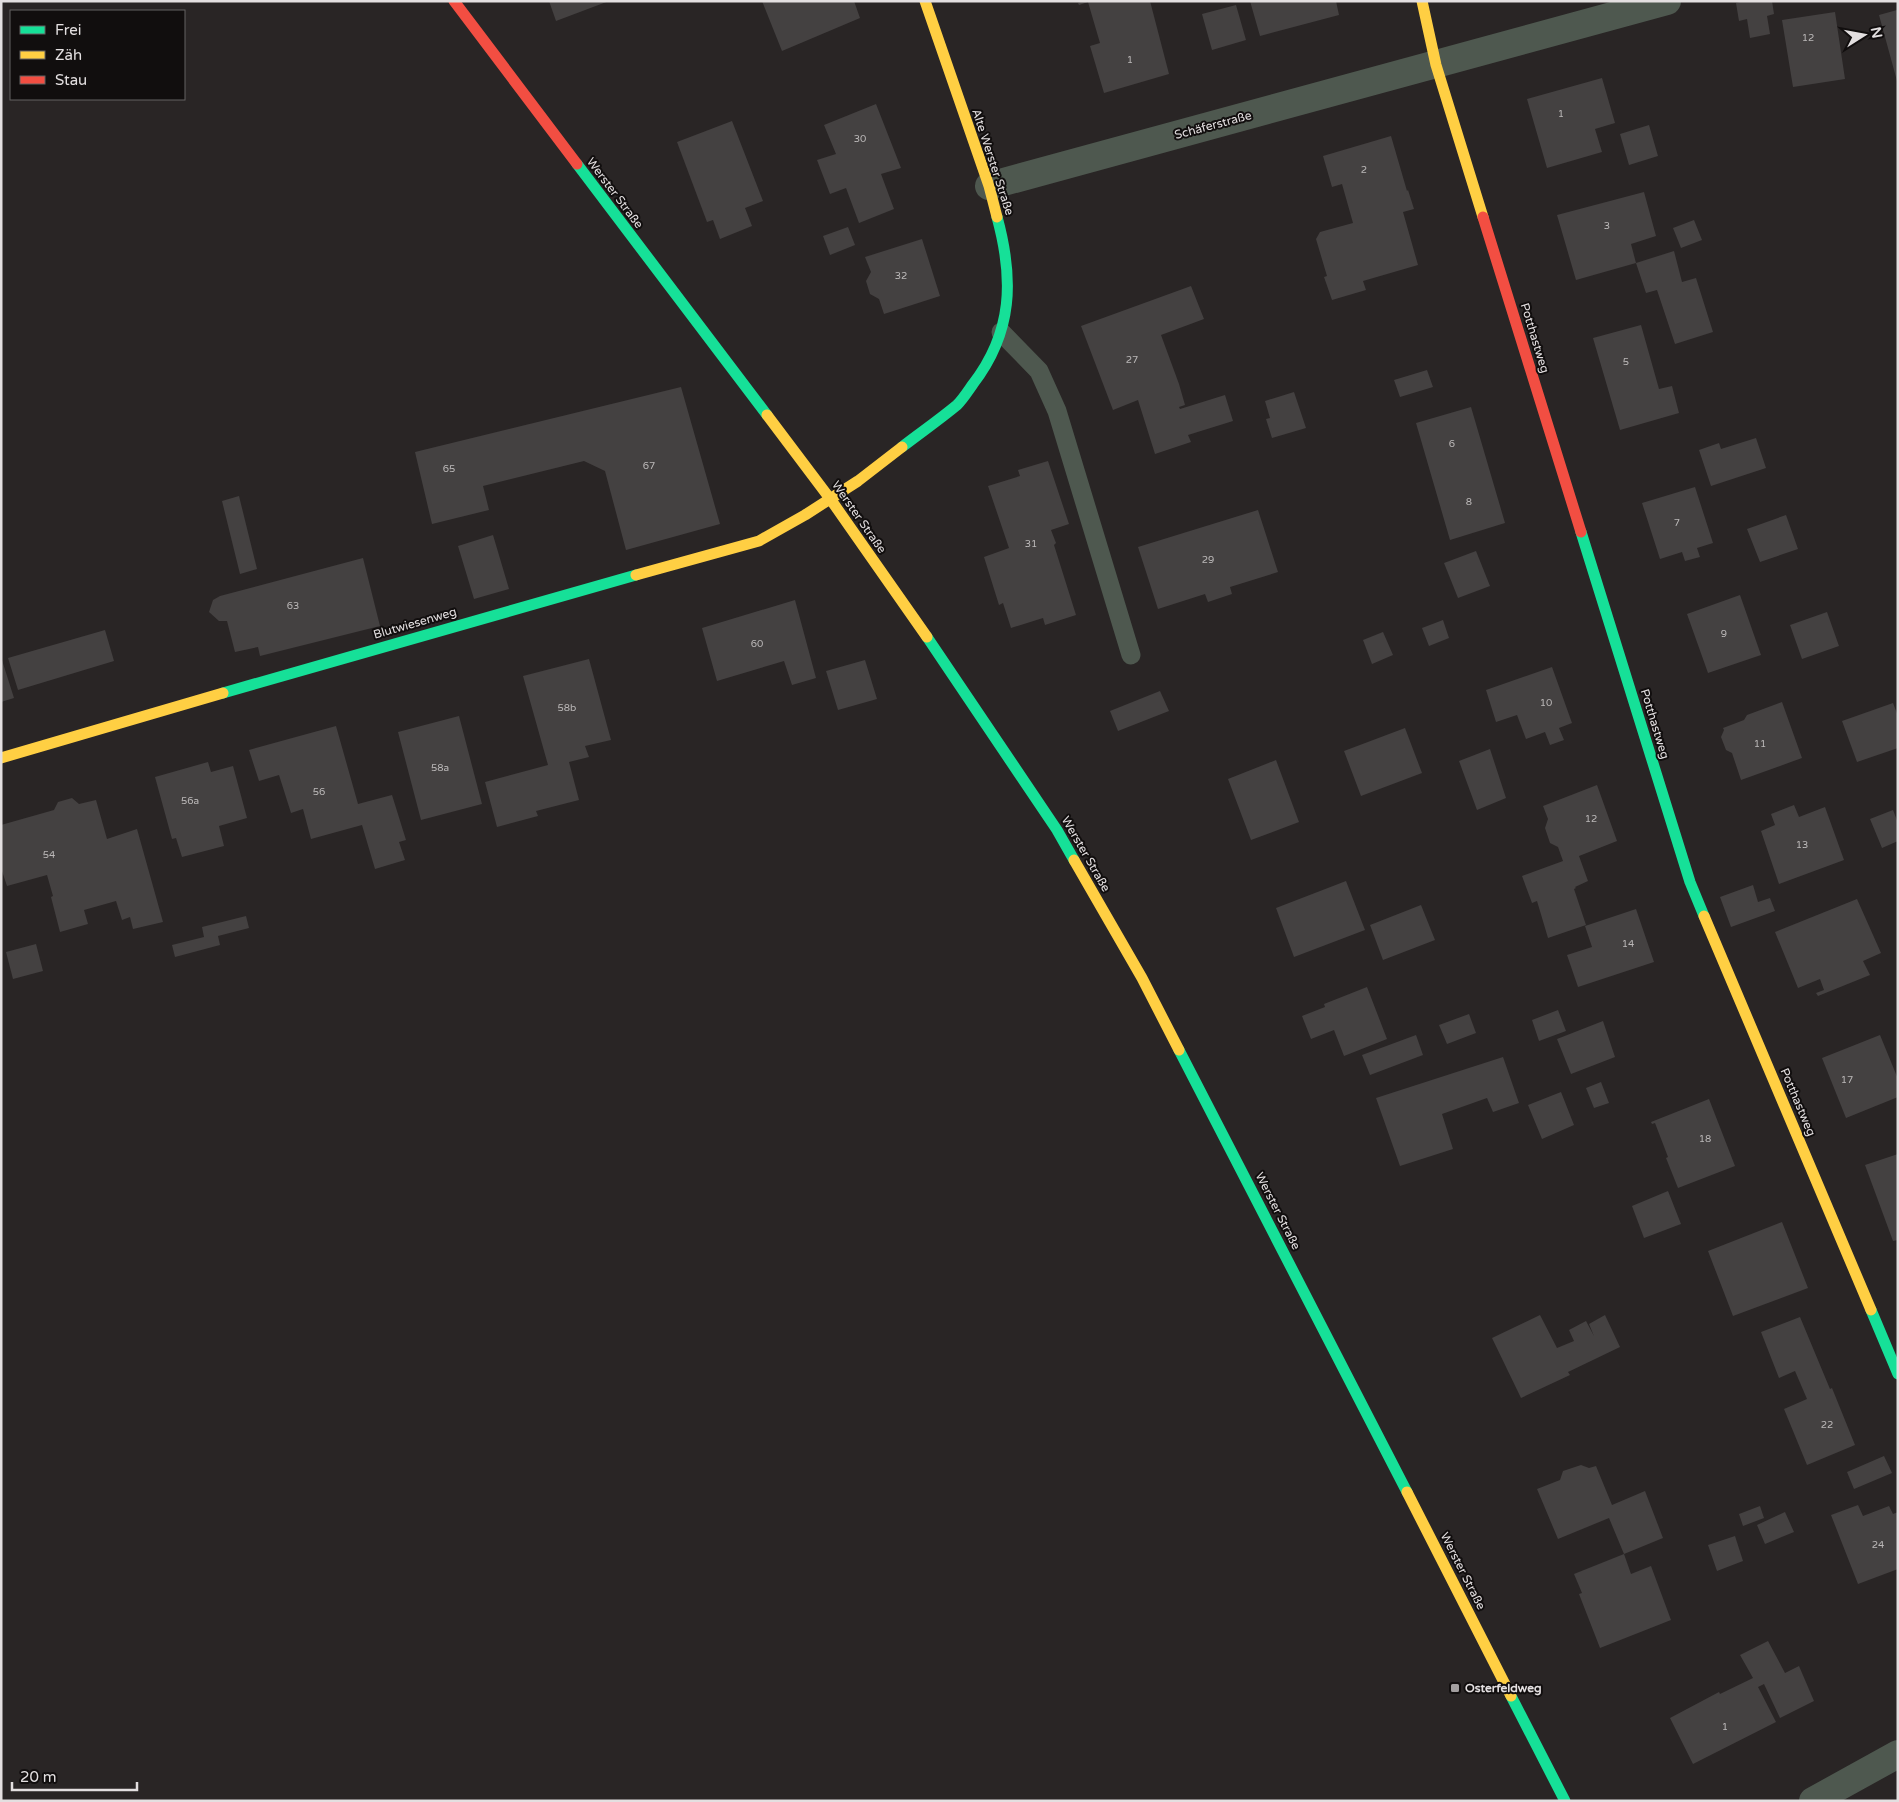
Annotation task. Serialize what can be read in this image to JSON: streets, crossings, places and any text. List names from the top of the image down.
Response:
{
  "streets": {
    "street": [
      "Schäferstraße",
      "Alte Werster Straße",
      "Werster Straße",
      "Potthastweg",
      "Blutwiesenweg"
    ]
  },
  "crossings": [
    ["Schäferstraße", "Alte Werster Straße"],
    ["Schäferstraße", "Potthastweg"],
    ["Alte Werster Straße", "Werster Straße"],
    ["Alte Werster Straße", "Blutwiesenweg"],
    ["Werster Straße", "Blutwiesenweg"]
  ],
  "places": {
    "transit": ["Osterfeldweg"]
  },
  "house_numbers": [
    "12",
    "1",
    "1",
    "30",
    "2",
    "3",
    "32",
    "27",
    "5",
    "6",
    "67",
    "65",
    "8",
    "7",
    "31",
    "29",
    "63",
    "9",
    "60",
    "10",
    "58b",
    "11",
    "58a",
    "56",
    "56a",
    "12",
    "13",
    "54",
    "14",
    "17",
    "18",
    "22",
    "24",
    "1"
  ],
  "legend": ["Frei", "Zäh", "Stau"],
  "scale_bar": "20 m",
  "north": "right"
}
